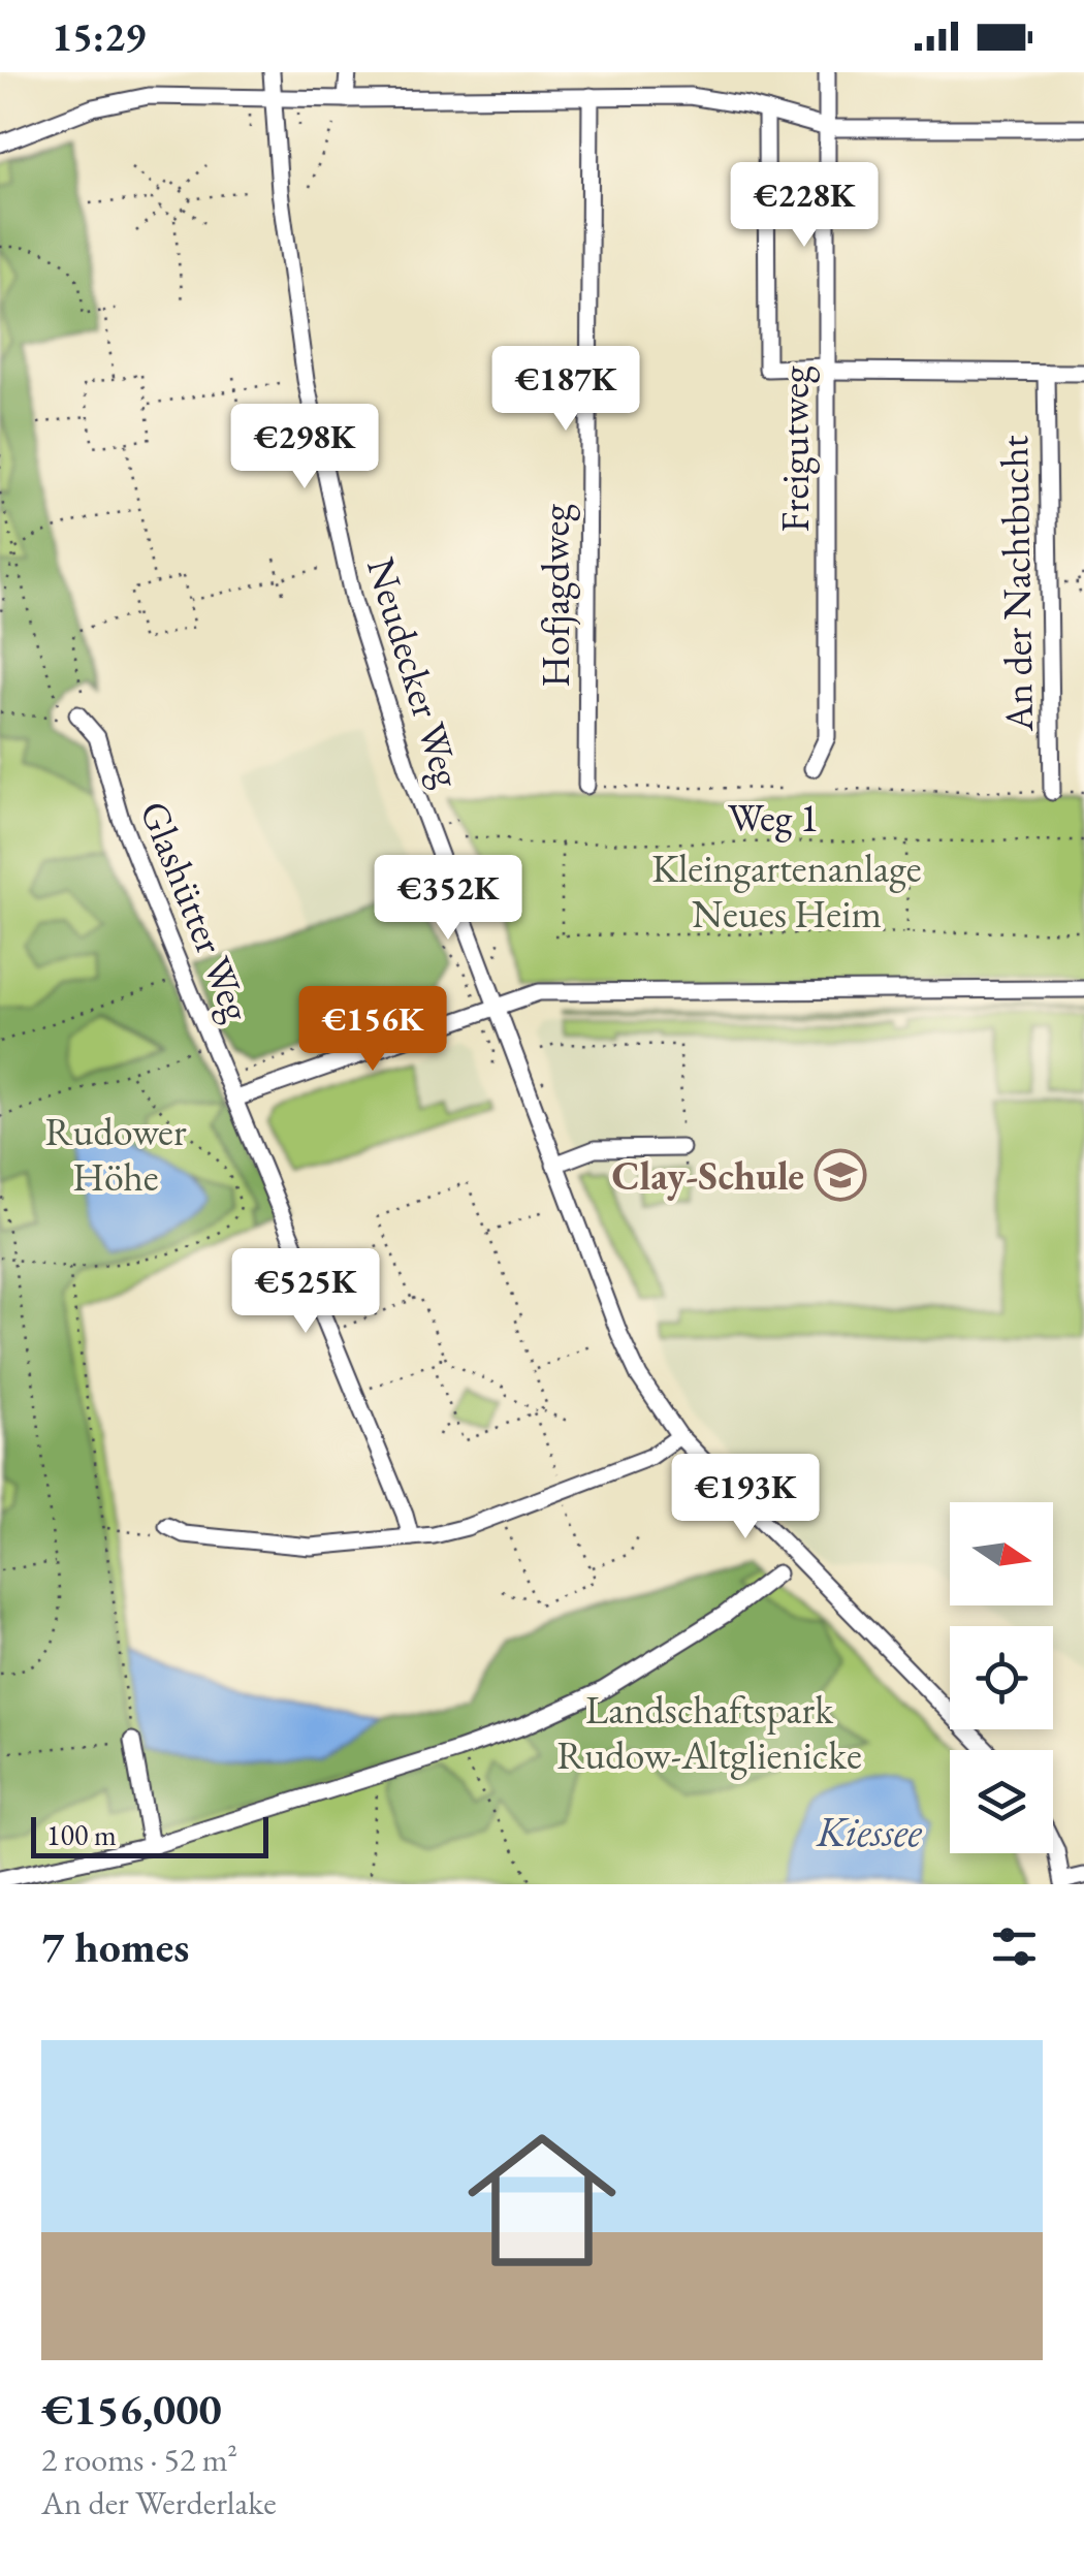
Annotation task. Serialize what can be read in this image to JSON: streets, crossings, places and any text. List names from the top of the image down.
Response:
{
  "streets": {
    "street": [
      "Freigutweg",
      "An der Nachtbucht",
      "Hofjagdweg",
      "Neudecker Weg",
      "Glashütter Weg"
    ],
    "path": ["Weg 1"]
  },
  "water": ["Kiessee"],
  "parks": ["Kleingartenanlage Neues Heim", "Rudower Höhe", "Landschaftspark Rudow-Altglienicke"],
  "places": {
    "school or university": ["Clay-Schule"]
  },
  "scale_bar": "100 m",
  "north": "right",
  "page": {
    "status": "15:29",
    "price": [
      "€228K",
      "€187K",
      "€298K",
      "€352K",
      "€156K",
      "€525K",
      "€193K"
    ],
    "scale": "100 m",
    "heading": "7 homes",
    "list": [
      {
        "name": "€156,000",
        "note": "2 rooms · 52 m² · An der Werderlake"
      }
    ]
  }
}
